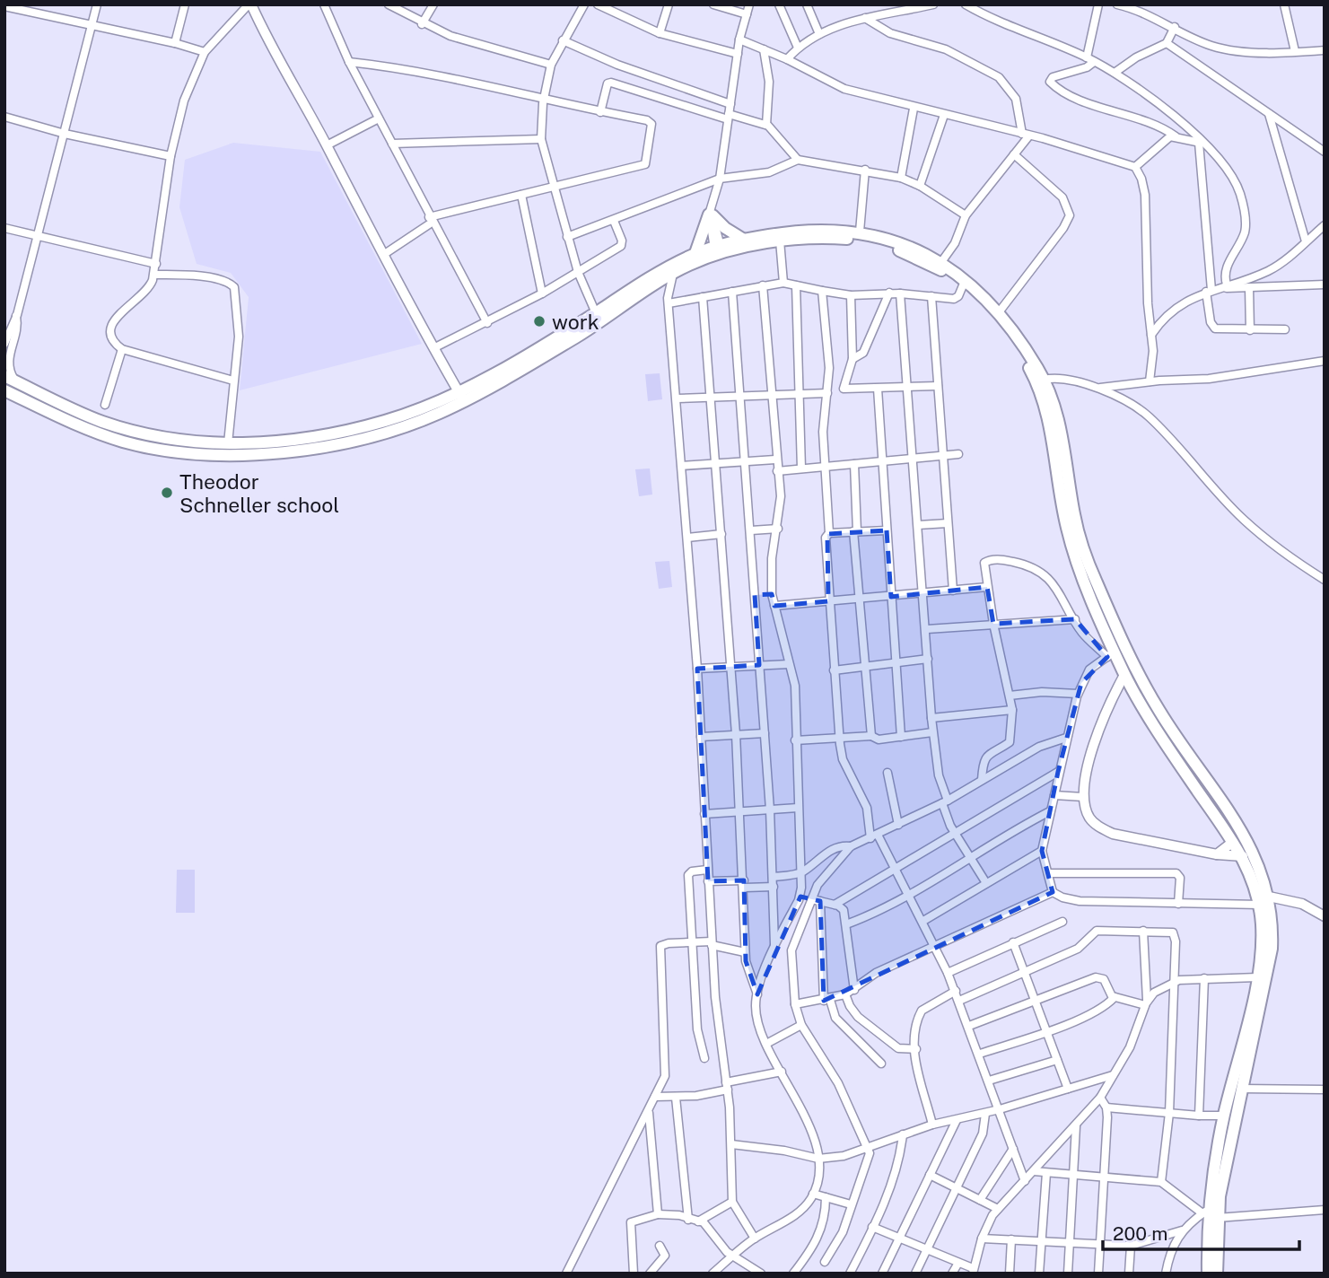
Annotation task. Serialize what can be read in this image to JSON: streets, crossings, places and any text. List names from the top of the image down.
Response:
{
  "places": ["work", "Theodor Schneller school"],
  "scale_bar": "200 m"
}
